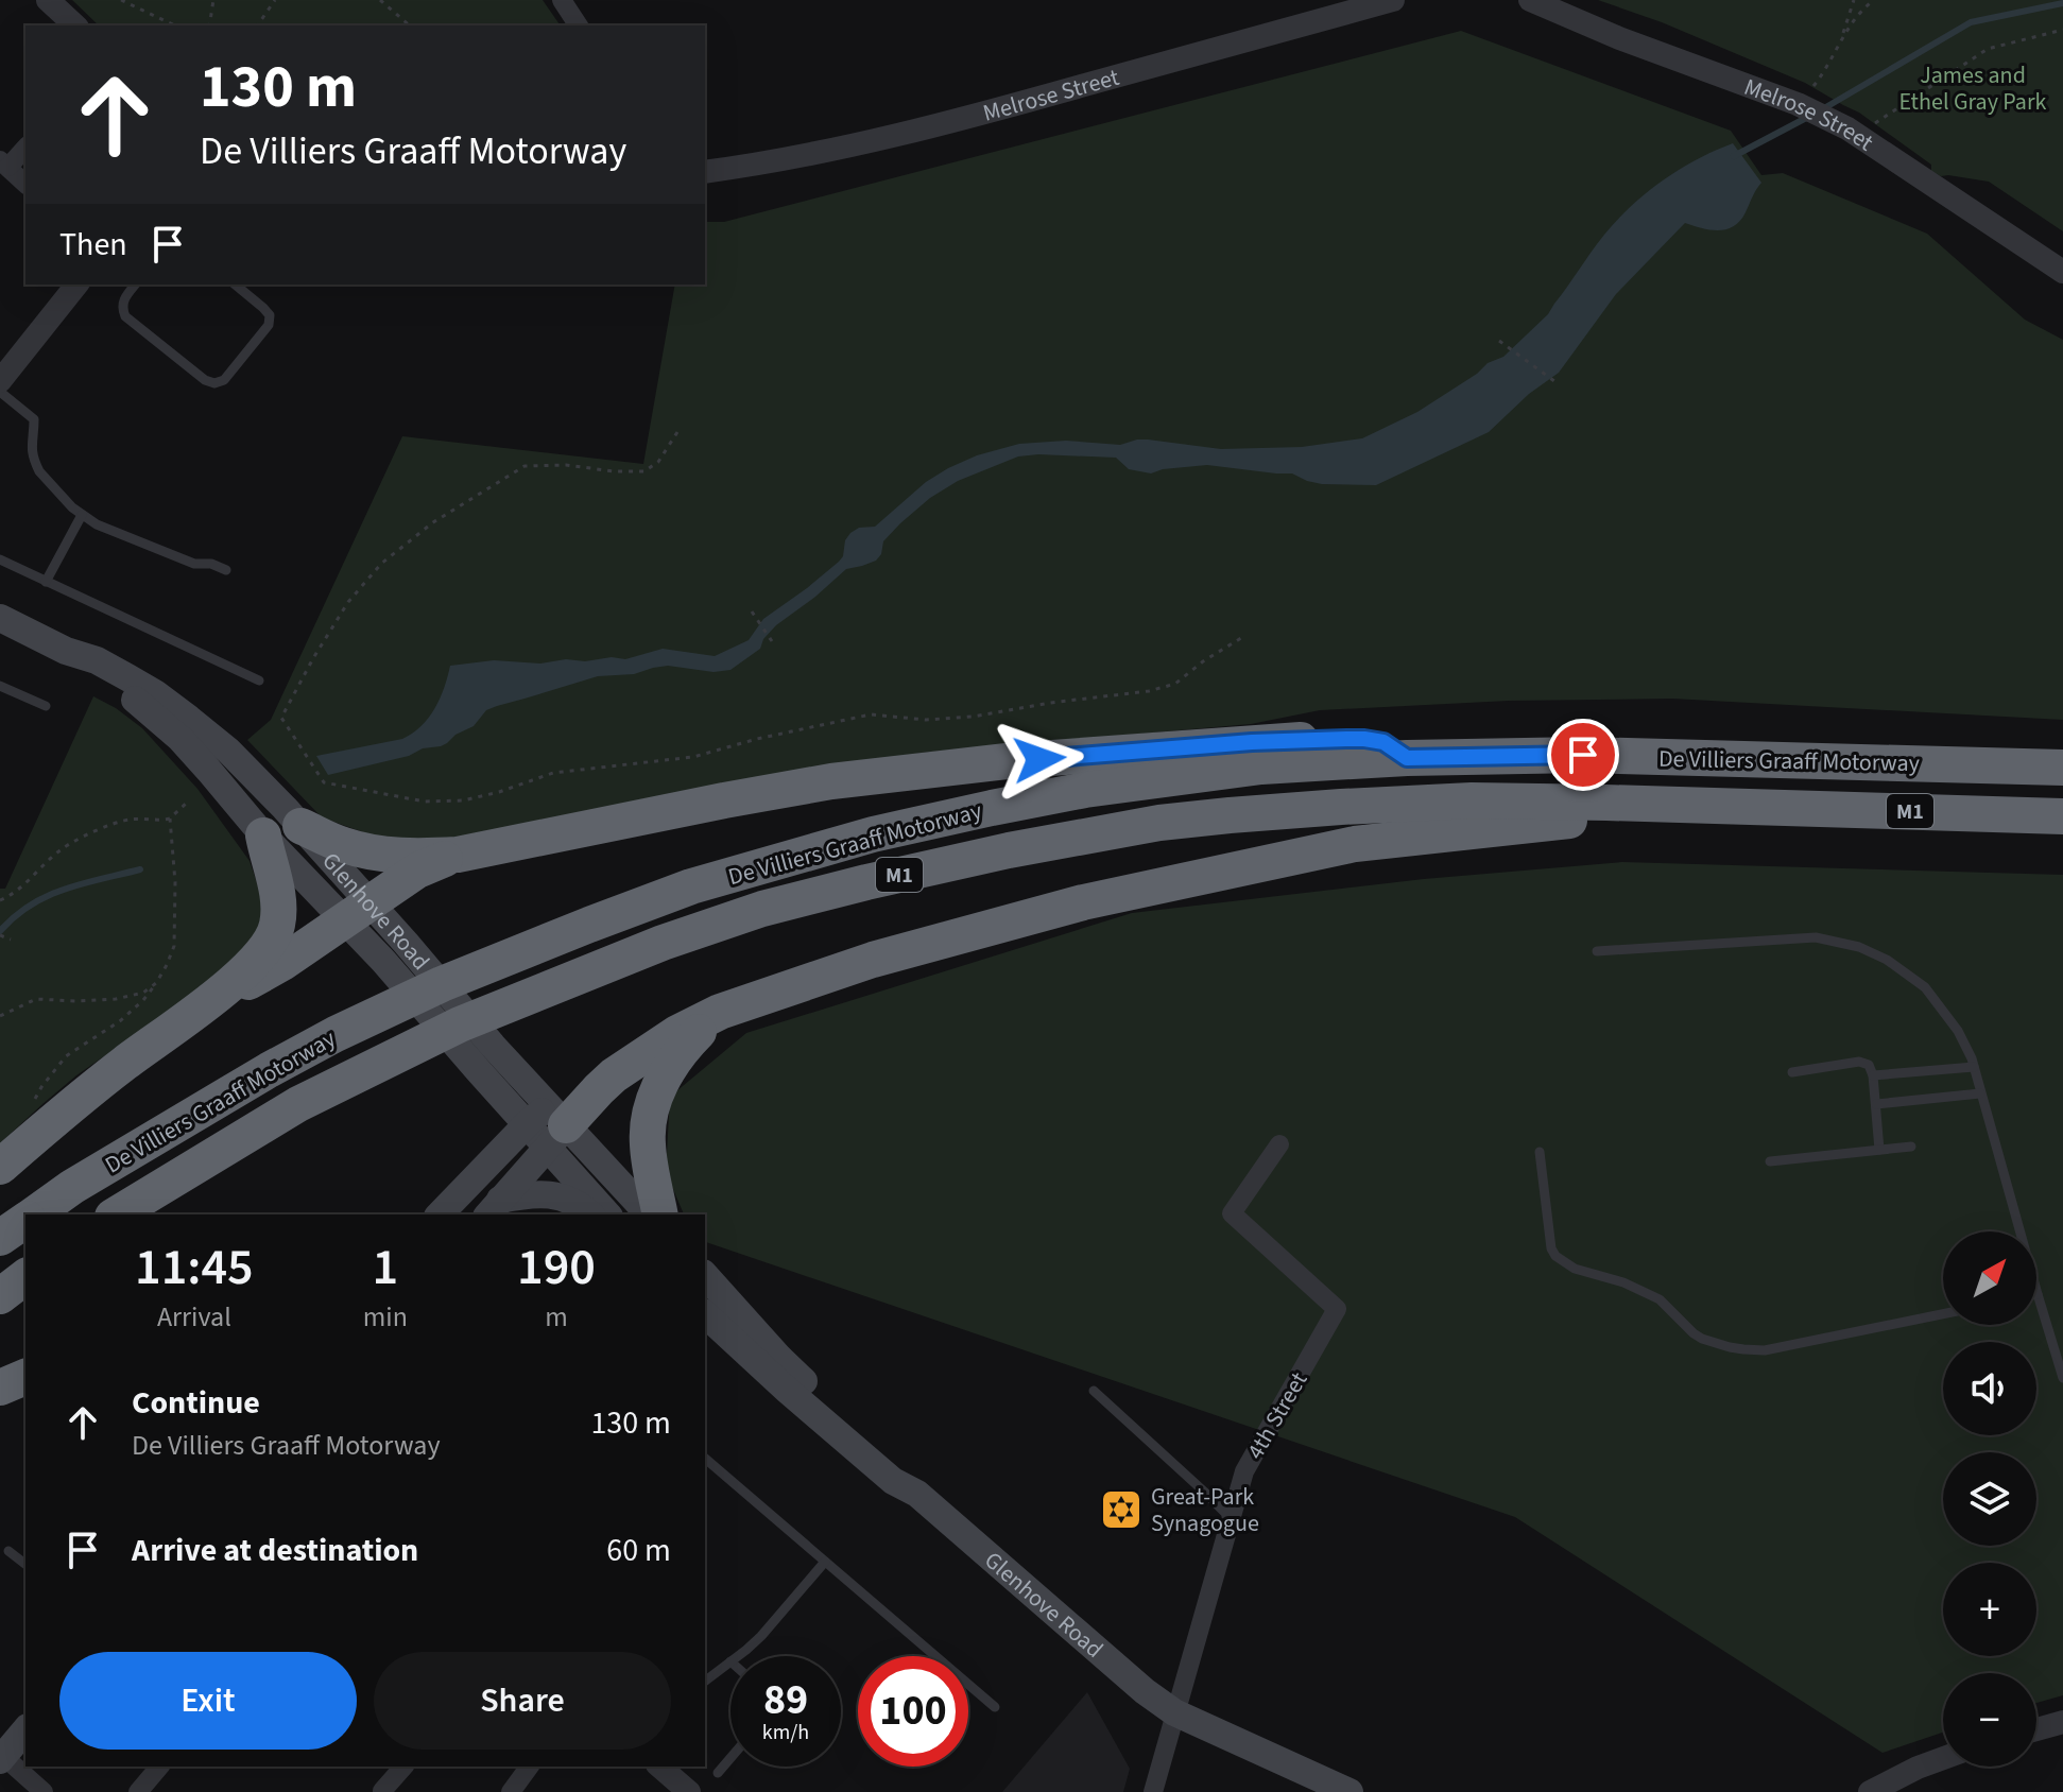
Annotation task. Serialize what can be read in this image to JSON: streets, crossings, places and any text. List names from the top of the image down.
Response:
{
  "streets": {
    "highway": ["De Villiers Graaff Motorway", "M1"],
    "main road": ["Glenhove Road"],
    "street": ["Melrose Street", "4th Street"]
  },
  "crossings": [
    ["Glenhove Road", "4th Street"]
  ],
  "parks": ["James and Ethel Gray Park"],
  "places": {
    "synagogue": ["Great-Park Synagogue"]
  },
  "north": "top right",
  "page": {
    "turn": ["130 m", "De Villiers Graaff Motorway"],
    "then": "Then",
    "eta": [
      "11:45",
      "Arrival",
      "1",
      "min",
      "190",
      "m"
    ],
    "map_buttons": ["+", "−"],
    "list": [
      {
        "name": "Continue",
        "note": "De Villiers Graaff Motorway",
        "value": "130 m"
      },
      {
        "name": "Arrive at destination",
        "value": "60 m"
      }
    ],
    "buttons": ["Exit", "Share"],
    "speed": "89 km/h",
    "limit": "100"
  }
}
